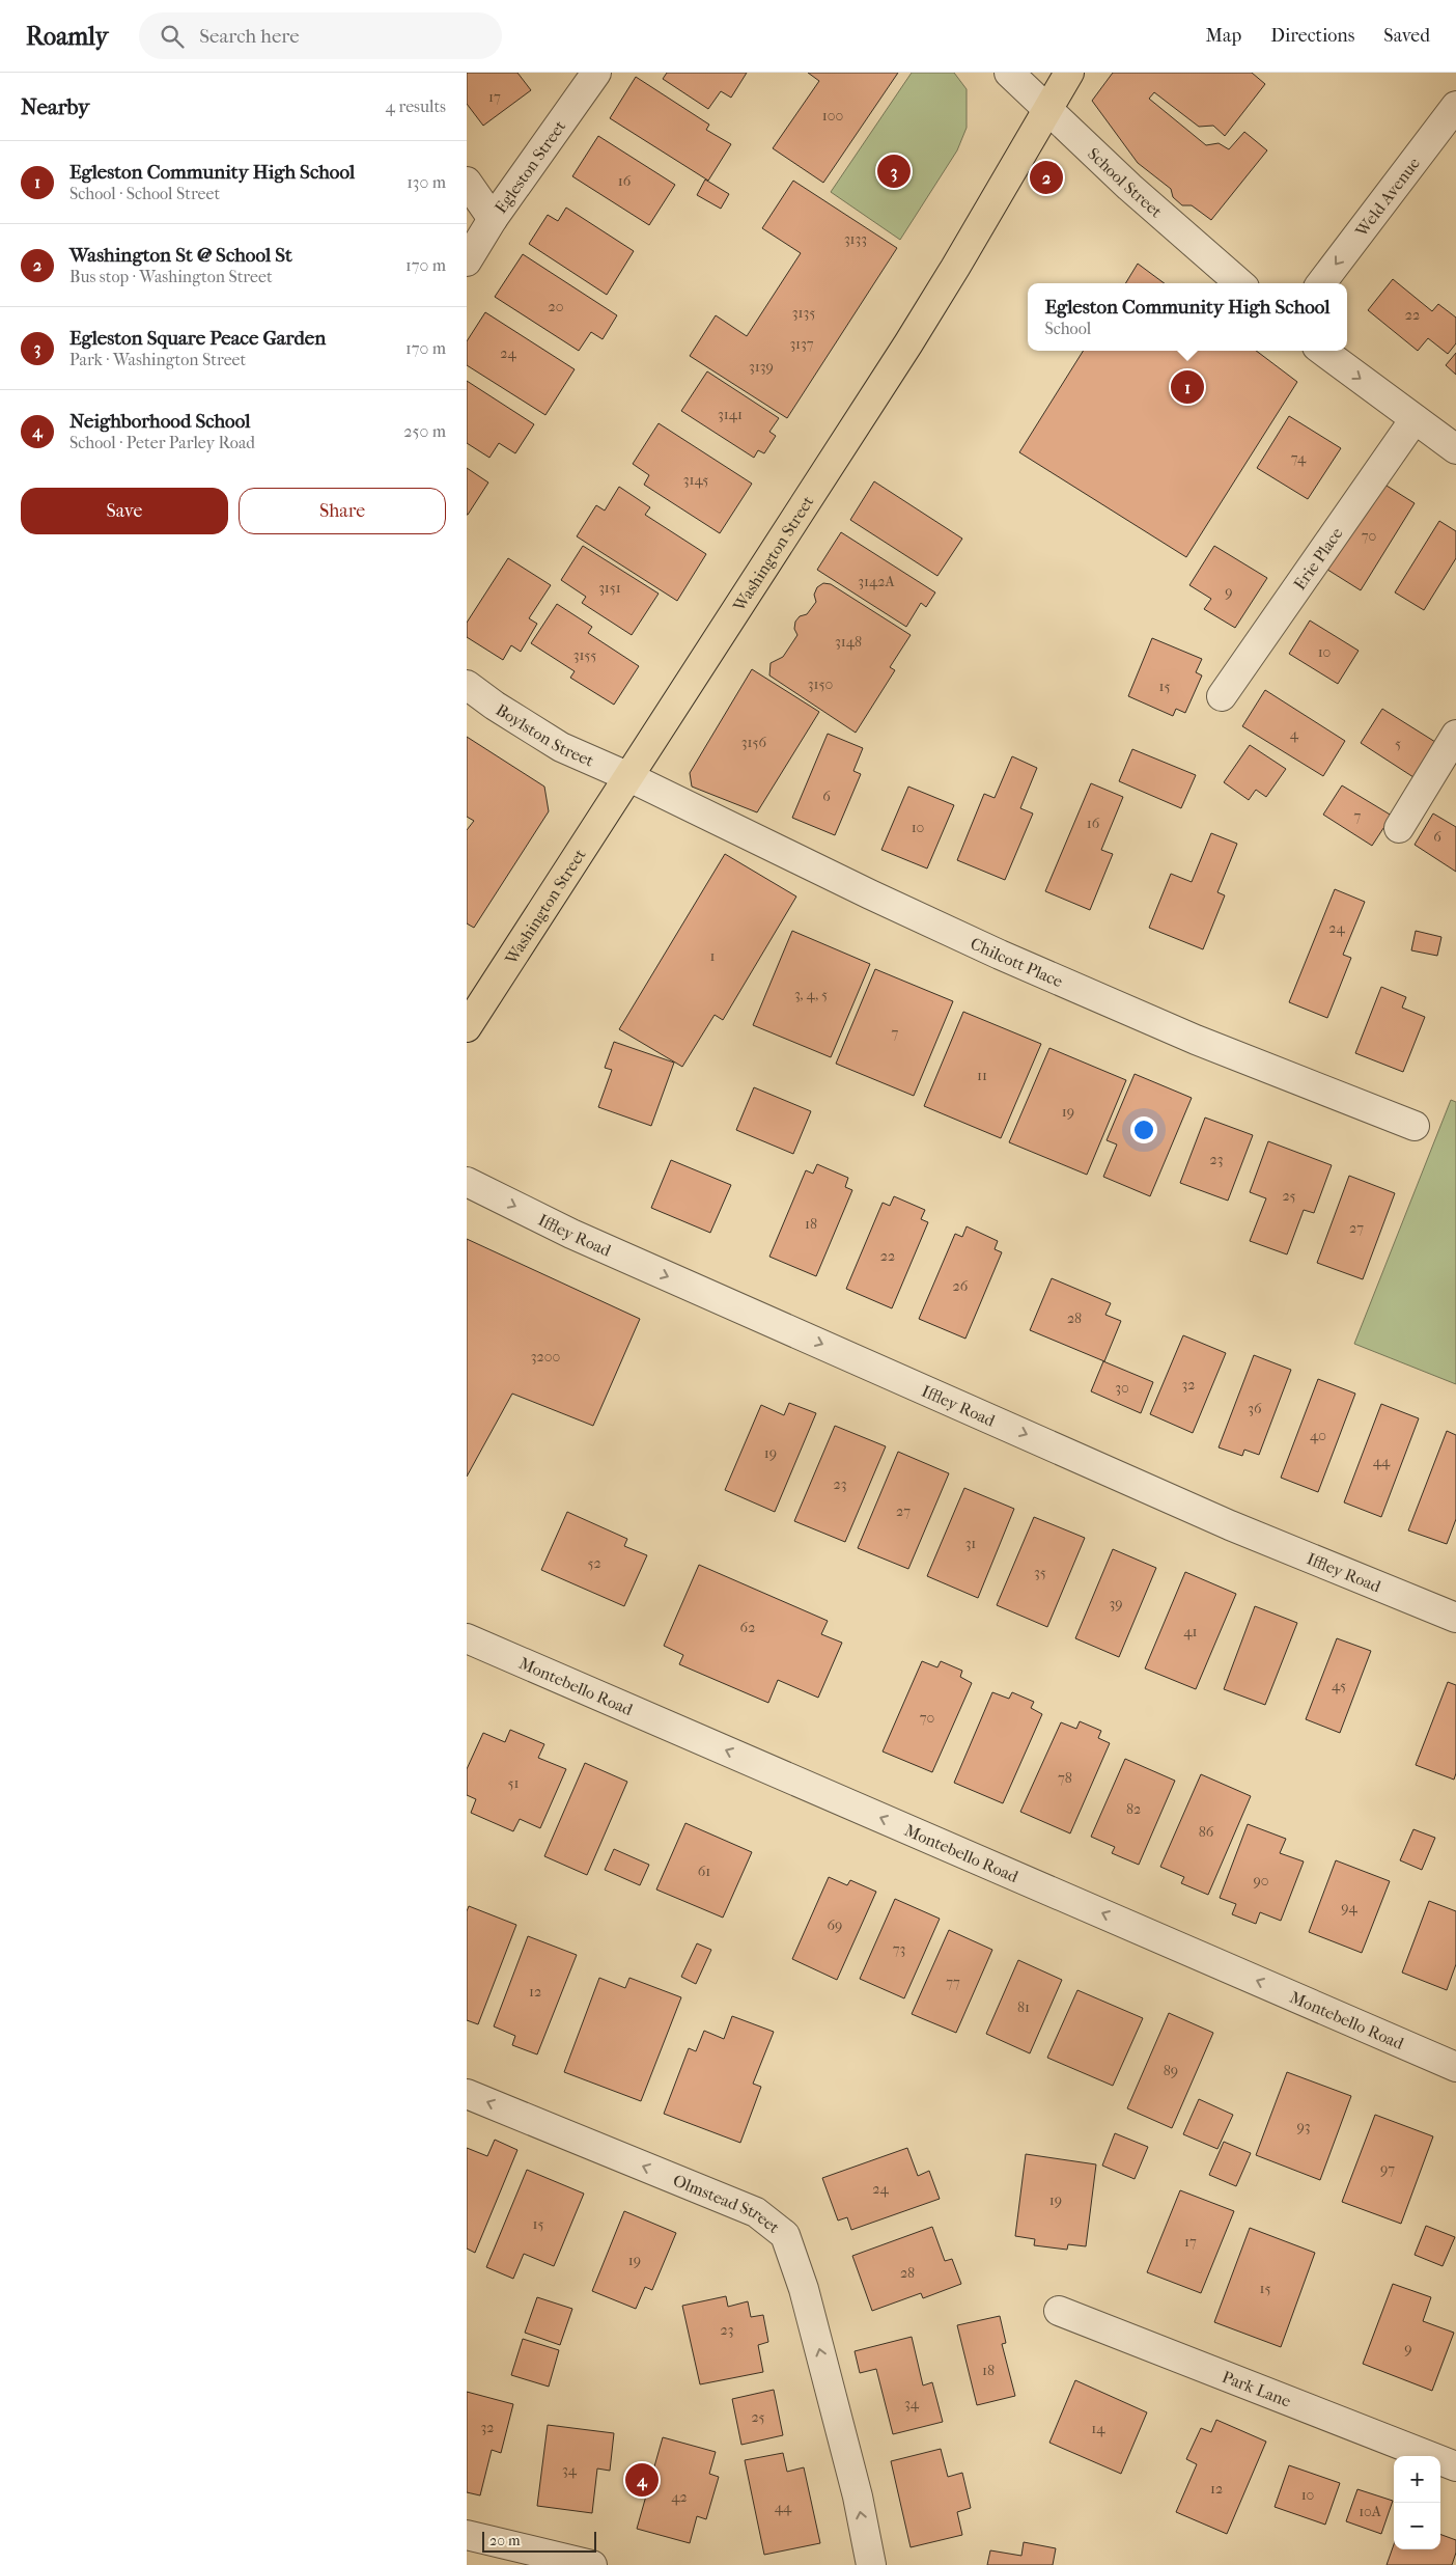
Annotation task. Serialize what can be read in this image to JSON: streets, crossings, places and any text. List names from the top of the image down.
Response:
{
  "streets": {
    "main road": ["Washington Street"],
    "street": [
      "Egleston Street",
      "School Street",
      "Weld Avenue",
      "Erie Place",
      "Boylston Street",
      "Chilcott Place",
      "Iffley Road",
      "Montebello Road",
      "Olmstead Street",
      "Park Lane"
    ]
  },
  "crossings": [
    ["School Street", "Washington Street"],
    ["Washington Street", "Boylston Street"],
    ["Washington Street", "Chilcott Place"],
    ["Boylston Street", "Chilcott Place"]
  ],
  "one_way": [
    "Weld Avenue",
    "Iffley Road",
    "Montebello Road",
    "Olmstead Street"
  ],
  "house_numbers": [
    "17",
    "100",
    "16",
    "3133",
    "20",
    "3135",
    "22",
    "3137",
    "24",
    "3139",
    "3141",
    "74",
    "3145",
    "70",
    "3142A",
    "3151",
    "9",
    "3148",
    "10",
    "3155",
    "3150",
    "15",
    "4",
    "3156",
    "5",
    "6",
    "7",
    "16",
    "10",
    "6",
    "24",
    "1",
    "3, 4, 5",
    "7",
    "11",
    "19",
    "23",
    "25",
    "18",
    "27",
    "22",
    "26",
    "28",
    "3200",
    "32",
    "30",
    "36",
    "40",
    "19",
    "44",
    "23",
    "27",
    "31",
    "52",
    "35",
    "39",
    "62",
    "41",
    "45",
    "70",
    "78",
    "51",
    "82",
    "86",
    "61",
    "90",
    "94",
    "69",
    "73",
    "77",
    "12",
    "81",
    "89",
    "93",
    "97",
    "24",
    "19",
    "15",
    "17",
    "19",
    "28",
    "15",
    "23",
    "9",
    "18",
    "34",
    "25",
    "32",
    "14",
    "34",
    "12",
    "10",
    "42",
    "44",
    "10A"
  ],
  "scale_bar": "20 m",
  "page": {
    "header": "Roamly",
    "search": "Search here",
    "nav": ["Map", "Directions", "Saved"],
    "heading": ["Nearby", "4 results"],
    "list": [
      {
        "mark": "1",
        "name": "Egleston Community High School",
        "note": "School · School Street",
        "value": "130 m"
      },
      {
        "mark": "2",
        "name": "Washington St @ School St",
        "note": "Bus stop · Washington Street",
        "value": "170 m"
      },
      {
        "mark": "3",
        "name": "Egleston Square Peace Garden",
        "note": "Park · Washington Street",
        "value": "170 m"
      },
      {
        "mark": "4",
        "name": "Neighborhood School",
        "note": "School · Peter Parley Road",
        "value": "250 m"
      }
    ],
    "pins": [
      "3",
      "2",
      "1",
      "4"
    ],
    "popup": ["Egleston Community High School", "School"],
    "buttons": ["Save", "Share"],
    "map_buttons": ["+", "−"],
    "scale": "20 m"
  }
}
